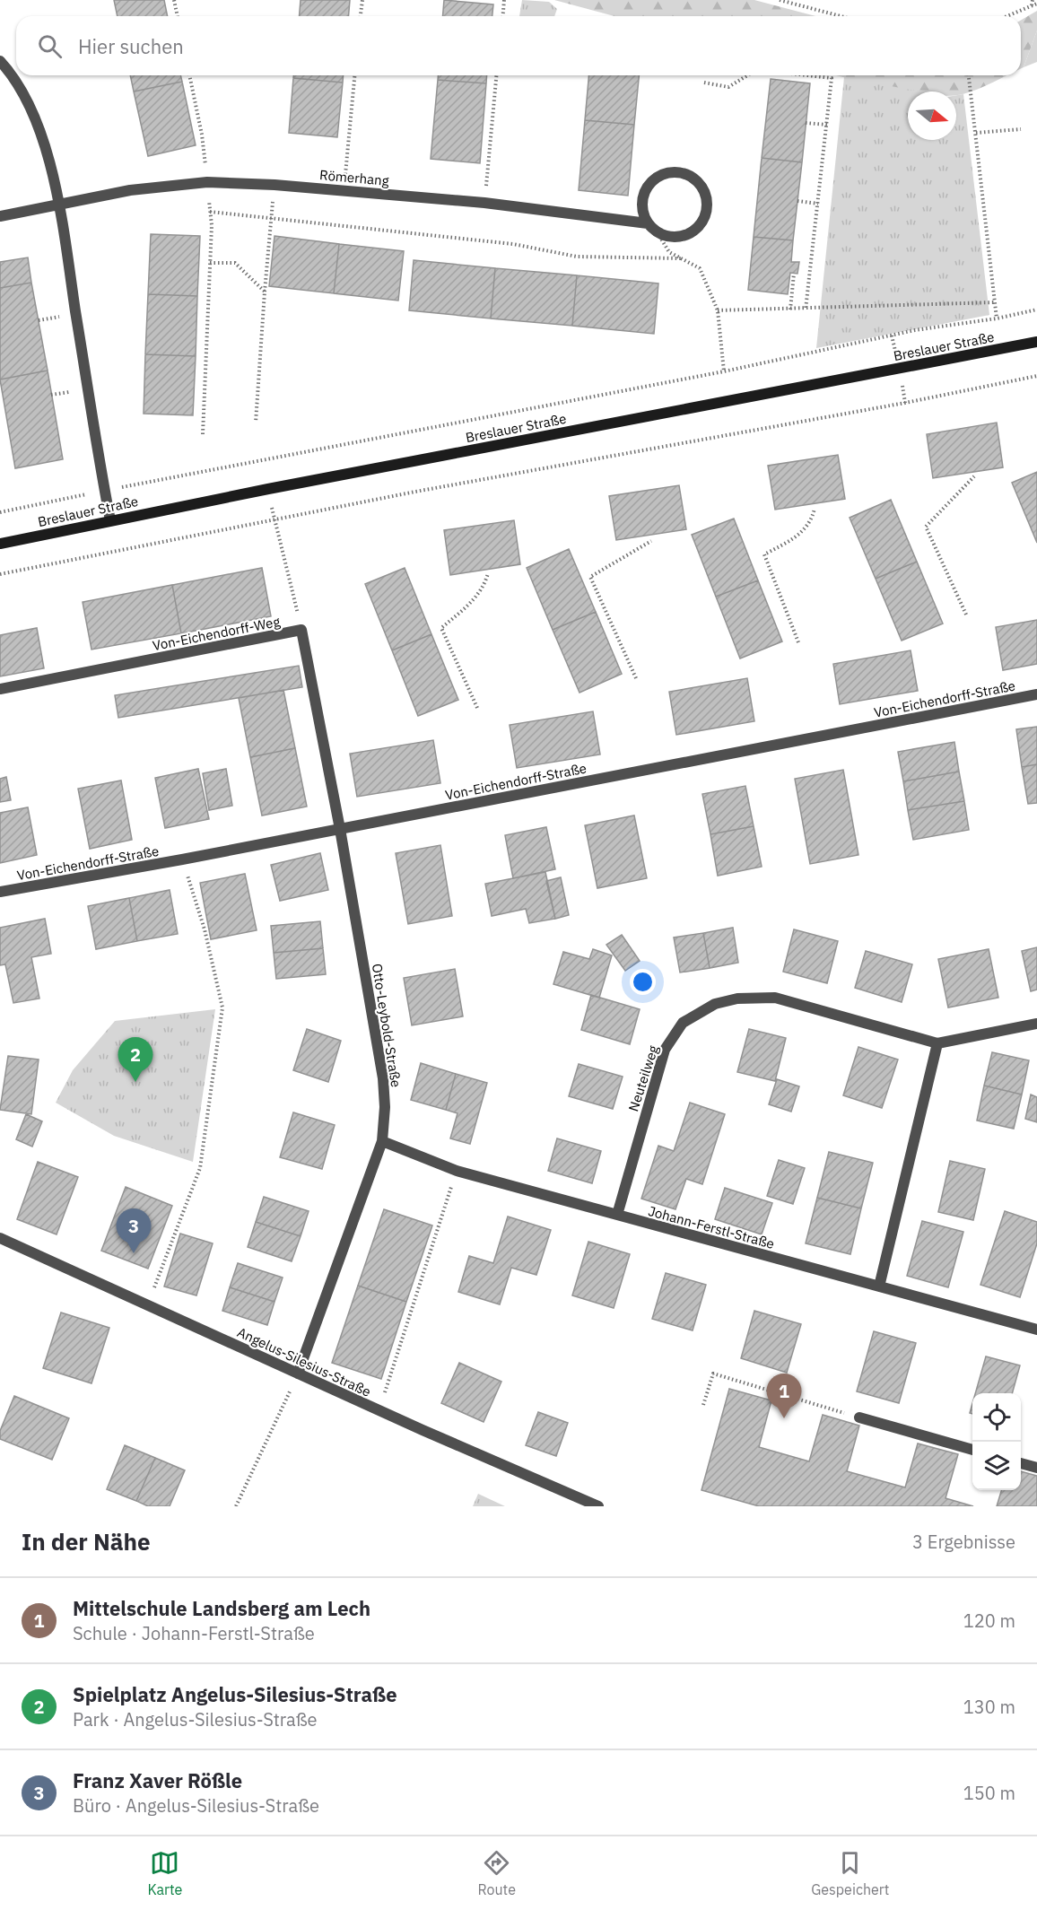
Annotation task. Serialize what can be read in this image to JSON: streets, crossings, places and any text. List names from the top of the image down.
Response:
{
  "streets": {
    "main road": ["Breslauer Straße"],
    "street": [
      "Römerhang",
      "Von-Eichendorff-Weg",
      "Von-Eichendorff-Straße",
      "Otto-Leybold-Straße",
      "Neuteilweg",
      "Johann-Ferstl-Straße",
      "Angelus-Silesius-Straße"
    ]
  },
  "crossings": [
    ["Von-Eichendorff-Straße", "Otto-Leybold-Straße"],
    ["Otto-Leybold-Straße", "Johann-Ferstl-Straße"],
    ["Otto-Leybold-Straße", "Angelus-Silesius-Straße"],
    ["Neuteilweg", "Johann-Ferstl-Straße"]
  ],
  "north": "right",
  "page": {
    "search": "Hier suchen",
    "pins": ["2", "3", "1"],
    "heading": ["In der Nähe", "3 Ergebnisse"],
    "list": [
      {
        "mark": "1",
        "name": "Mittelschule Landsberg am Lech",
        "note": "Schule · Johann-Ferstl-Straße",
        "value": "120 m"
      },
      {
        "mark": "2",
        "name": "Spielplatz Angelus-Silesius-Straße",
        "note": "Park · Angelus-Silesius-Straße",
        "value": "130 m"
      },
      {
        "mark": "3",
        "name": "Franz Xaver Rößle",
        "note": "Büro · Angelus-Silesius-Straße",
        "value": "150 m"
      }
    ],
    "nav": ["Karte", "Route", "Gespeichert"]
  }
}
